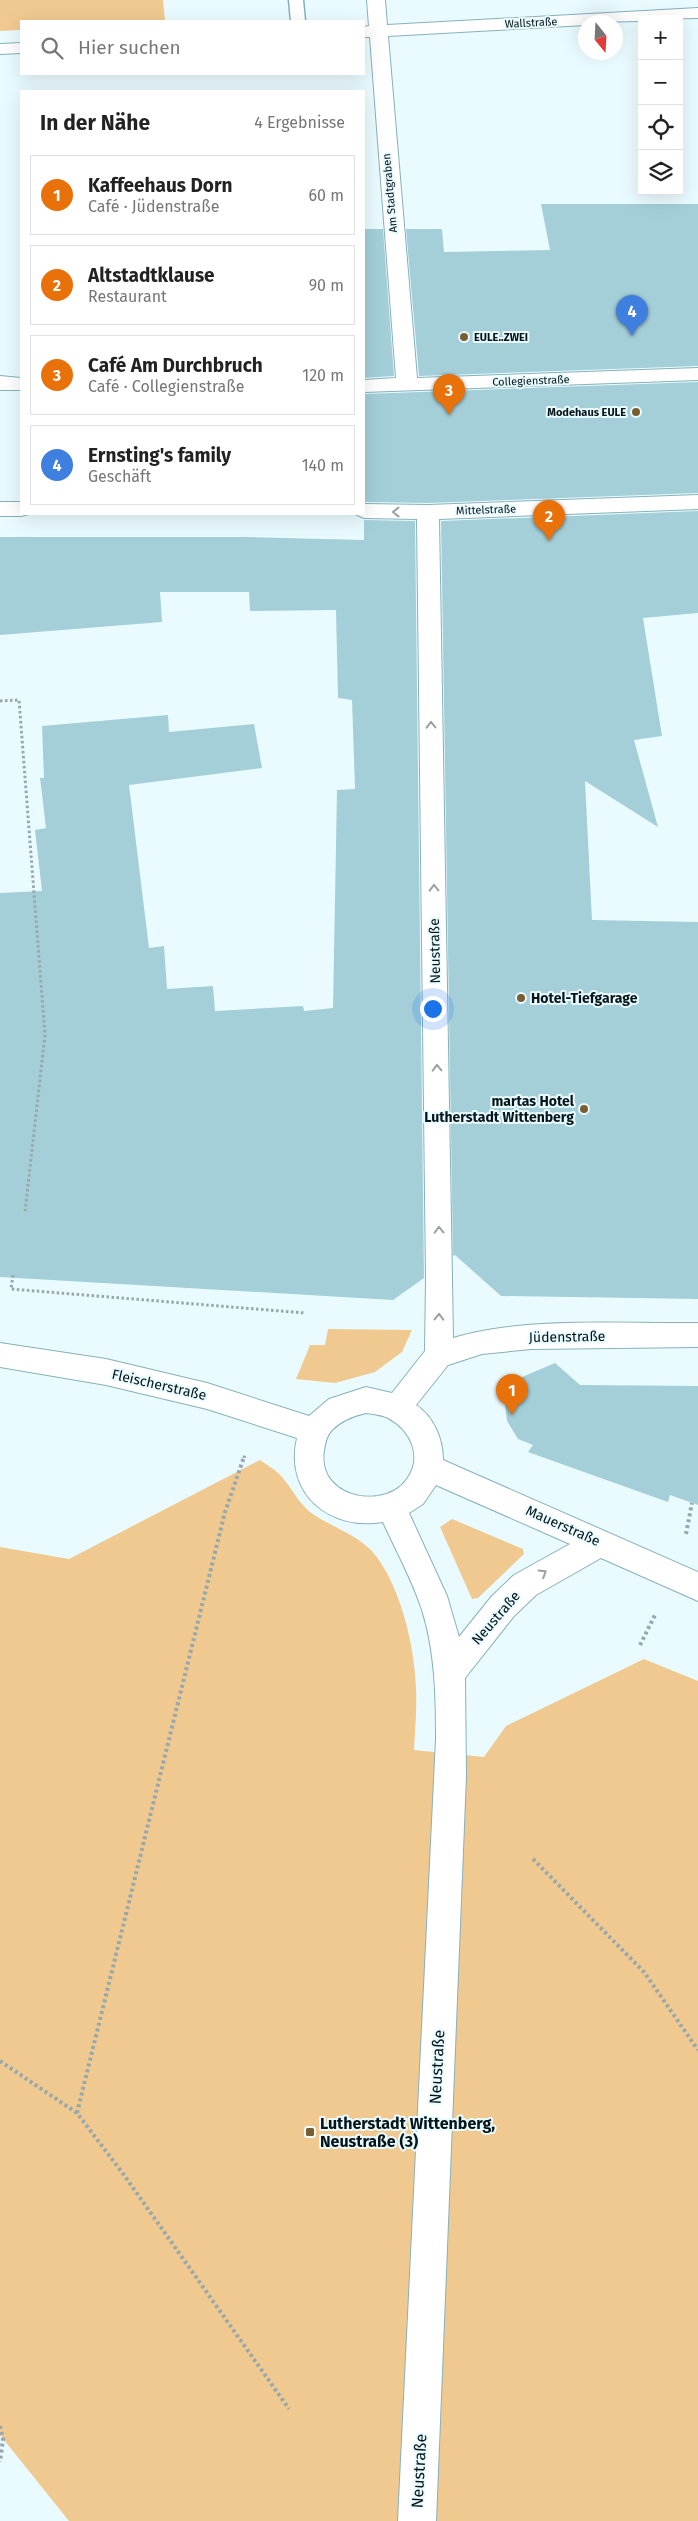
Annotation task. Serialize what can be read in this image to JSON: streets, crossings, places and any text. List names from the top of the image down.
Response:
{
  "streets": {
    "street": [
      "Wallstraße",
      "Am Stadtgraben",
      "Collegienstraße",
      "Mittelstraße",
      "Neustraße",
      "Jüdenstraße",
      "Fleischerstraße",
      "Mauerstraße"
    ]
  },
  "crossings": [
    ["Wallstraße", "Am Stadtgraben"],
    ["Am Stadtgraben", "Collegienstraße"],
    ["Mittelstraße", "Neustraße"],
    ["Neustraße", "Jüdenstraße"],
    ["Neustraße", "Fleischerstraße"],
    ["Neustraße", "Mauerstraße"],
    ["Fleischerstraße", "Mauerstraße"]
  ],
  "one_way": ["Neustraße"],
  "places": {
    "other": [
      "EULE..ZWEI",
      "Modehaus EULE",
      "Hotel-Tiefgarage",
      "martas Hotel Lutherstadt Wittenberg"
    ],
    "transit": ["Lutherstadt Wittenberg, Neustraße (3)"]
  },
  "north": "bottom",
  "page": {
    "map_buttons": ["+", "−"],
    "search": "Hier suchen",
    "heading": ["In der Nähe", "4 Ergebnisse"],
    "list": [
      {
        "mark": "1",
        "name": "Kaffeehaus Dorn",
        "note": "Café · Jüdenstraße",
        "value": "60 m"
      },
      {
        "mark": "2",
        "name": "Altstadtklause",
        "note": "Restaurant",
        "value": "90 m"
      },
      {
        "mark": "3",
        "name": "Café Am Durchbruch",
        "note": "Café · Collegienstraße",
        "value": "120 m"
      },
      {
        "mark": "4",
        "name": "Ernsting's family",
        "note": "Geschäft",
        "value": "140 m"
      }
    ],
    "pins": [
      "4",
      "3",
      "2",
      "1"
    ]
  }
}
